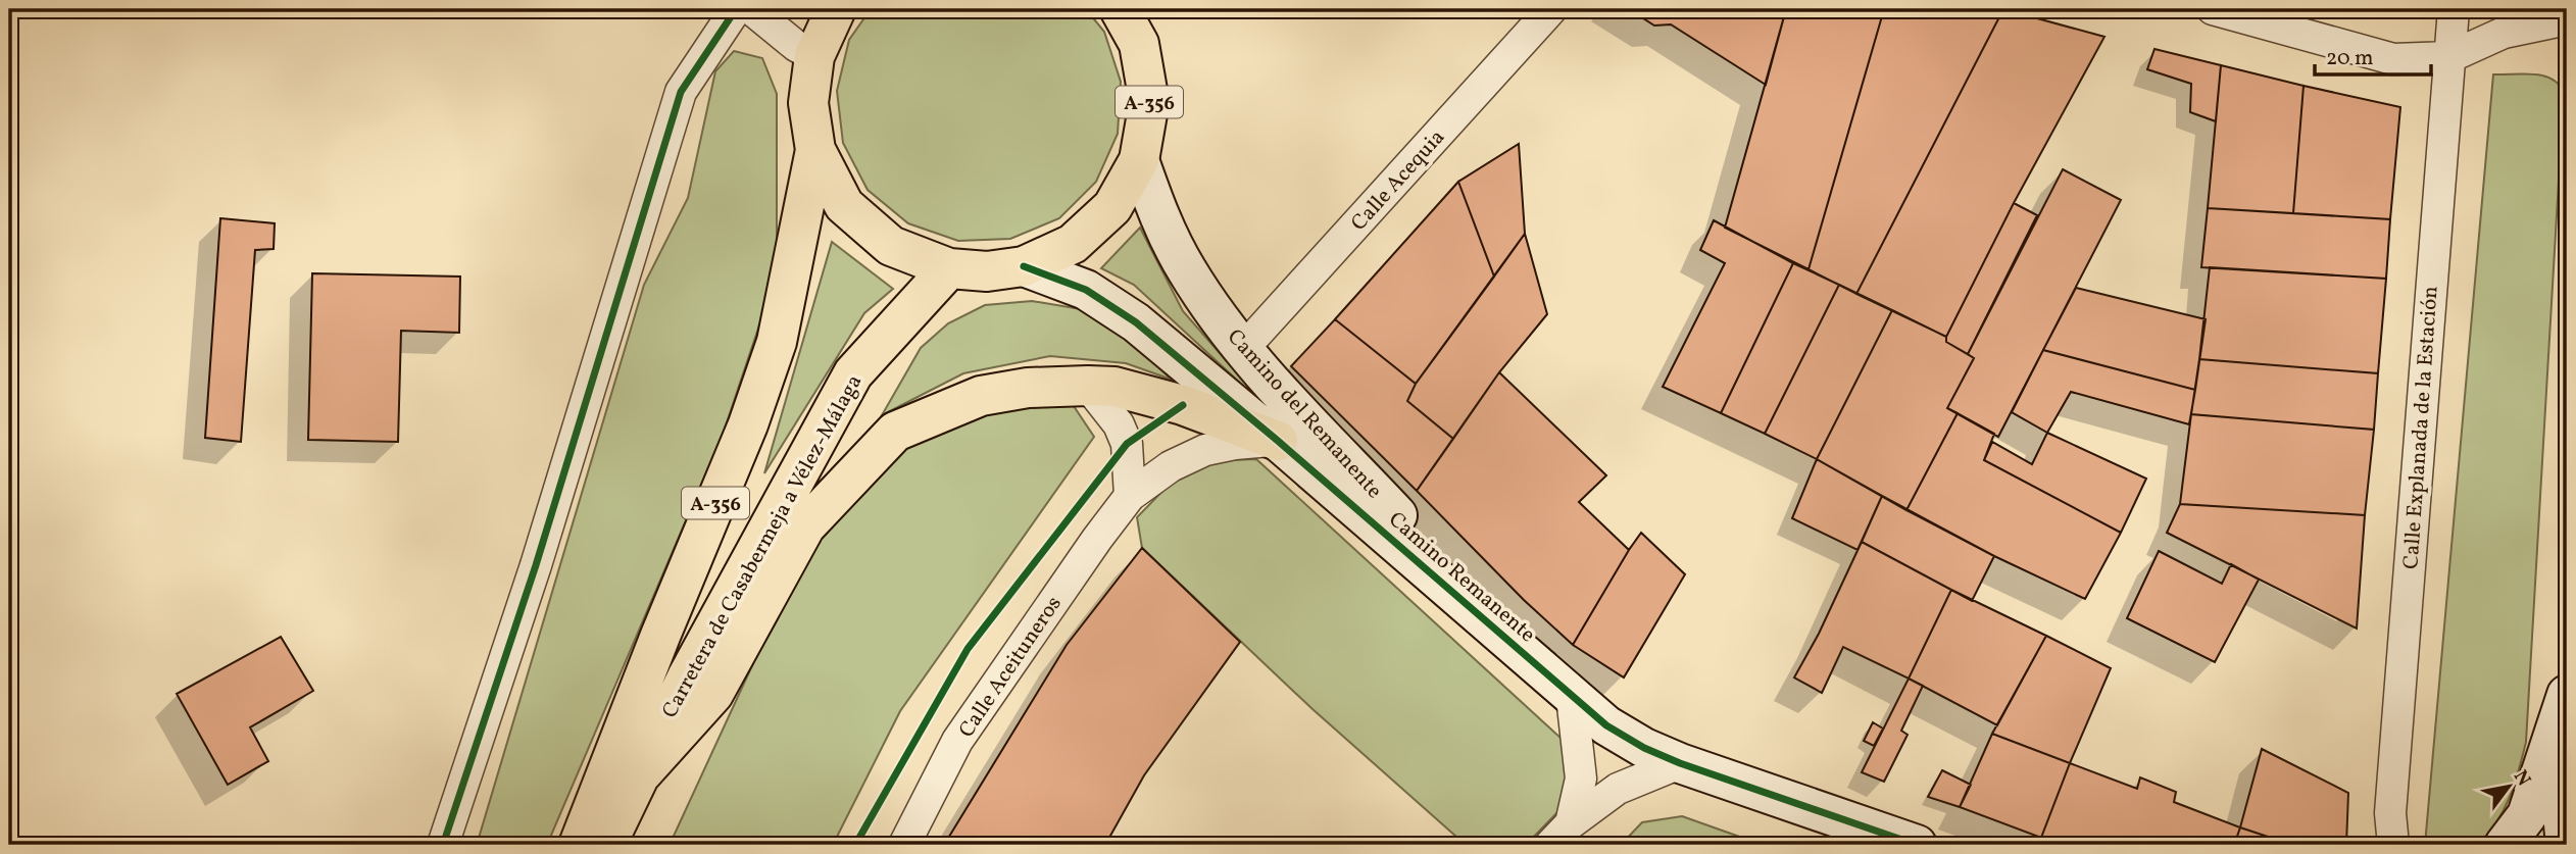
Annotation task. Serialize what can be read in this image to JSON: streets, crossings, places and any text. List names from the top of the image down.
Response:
{
  "streets": {
    "main road": ["A-356", "Carretera de Casabermeja a Vélez-Málaga"],
    "street": [
      "Calle Acequia",
      "Camino del Remanente",
      "Calle Explanada de la Estación",
      "Camino Remanente",
      "Calle Aceituneros"
    ]
  },
  "crossings": [
    ["A-356", "Camino del Remanente"],
    ["A-356", "Carretera de Casabermeja a Vélez-Málaga"],
    ["A-356", "Camino Remanente"],
    ["Calle Acequia", "Camino del Remanente"],
    ["Camino del Remanente", "Camino Remanente"],
    ["Camino Remanente", "Calle Aceituneros"]
  ],
  "scale_bar": "20 m",
  "north": "top right"
}
